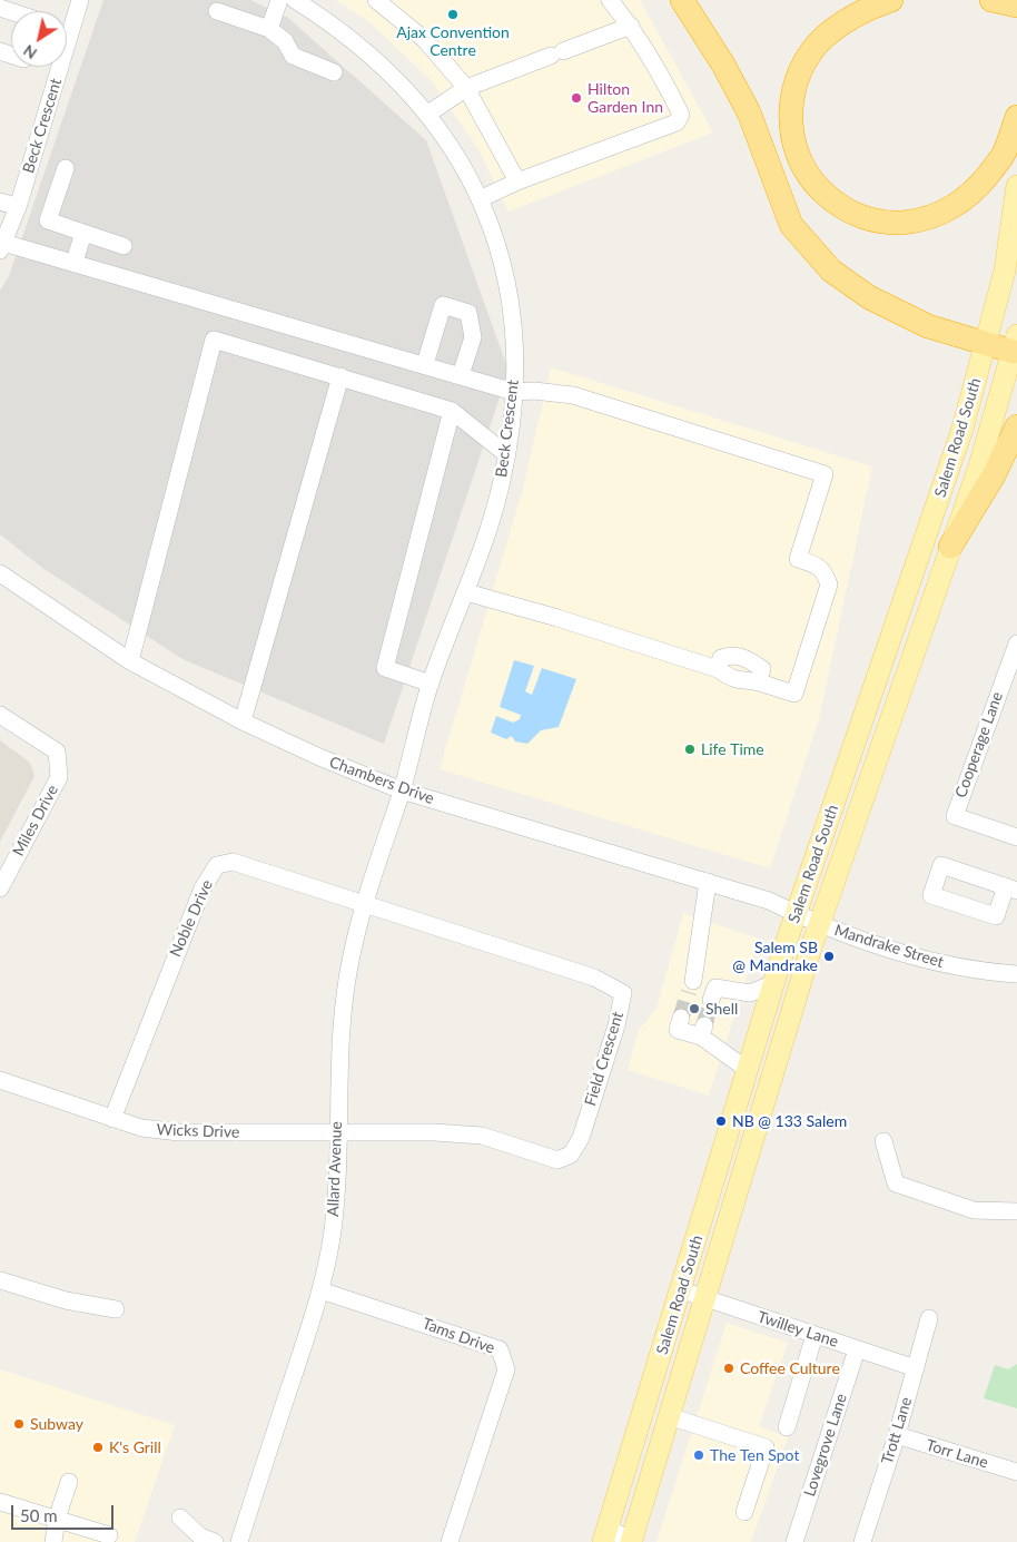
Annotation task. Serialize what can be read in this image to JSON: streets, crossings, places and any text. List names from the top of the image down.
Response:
{
  "streets": {
    "main road": ["Salem Road South"],
    "street": [
      "Beck Crescent",
      "Cooperage Lane",
      "Chambers Drive",
      "Miles Drive",
      "Noble Drive",
      "Mandrake Street",
      "Field Crescent",
      "Wicks Drive",
      "Allard Avenue",
      "Twilley Lane",
      "Tams Drive",
      "Trott Lane",
      "Lovegrove Lane",
      "Torr Lane"
    ]
  },
  "crossings": [
    ["Beck Crescent", "Chambers Drive"],
    ["Beck Crescent", "Allard Avenue"],
    ["Salem Road South", "Chambers Drive"],
    ["Salem Road South", "Mandrake Street"],
    ["Salem Road South", "Twilley Lane"],
    ["Chambers Drive", "Mandrake Street"],
    ["Chambers Drive", "Allard Avenue"],
    ["Noble Drive", "Field Crescent"],
    ["Noble Drive", "Wicks Drive"],
    ["Noble Drive", "Allard Avenue"],
    ["Field Crescent", "Wicks Drive"],
    ["Field Crescent", "Allard Avenue"],
    ["Wicks Drive", "Allard Avenue"],
    ["Allard Avenue", "Tams Drive"],
    ["Twilley Lane", "Trott Lane"],
    ["Twilley Lane", "Lovegrove Lane"],
    ["Trott Lane", "Torr Lane"]
  ],
  "places": [
    "Ajax Convention Centre",
    "Hilton Garden Inn",
    "Life Time",
    "Salem SB @ Mandrake",
    "Shell",
    "NB @ 133 Salem",
    "Coffee Culture",
    "Subway",
    "K's Grill",
    "The Ten Spot"
  ],
  "scale_bar": "50 m",
  "north": "bottom left"
}
